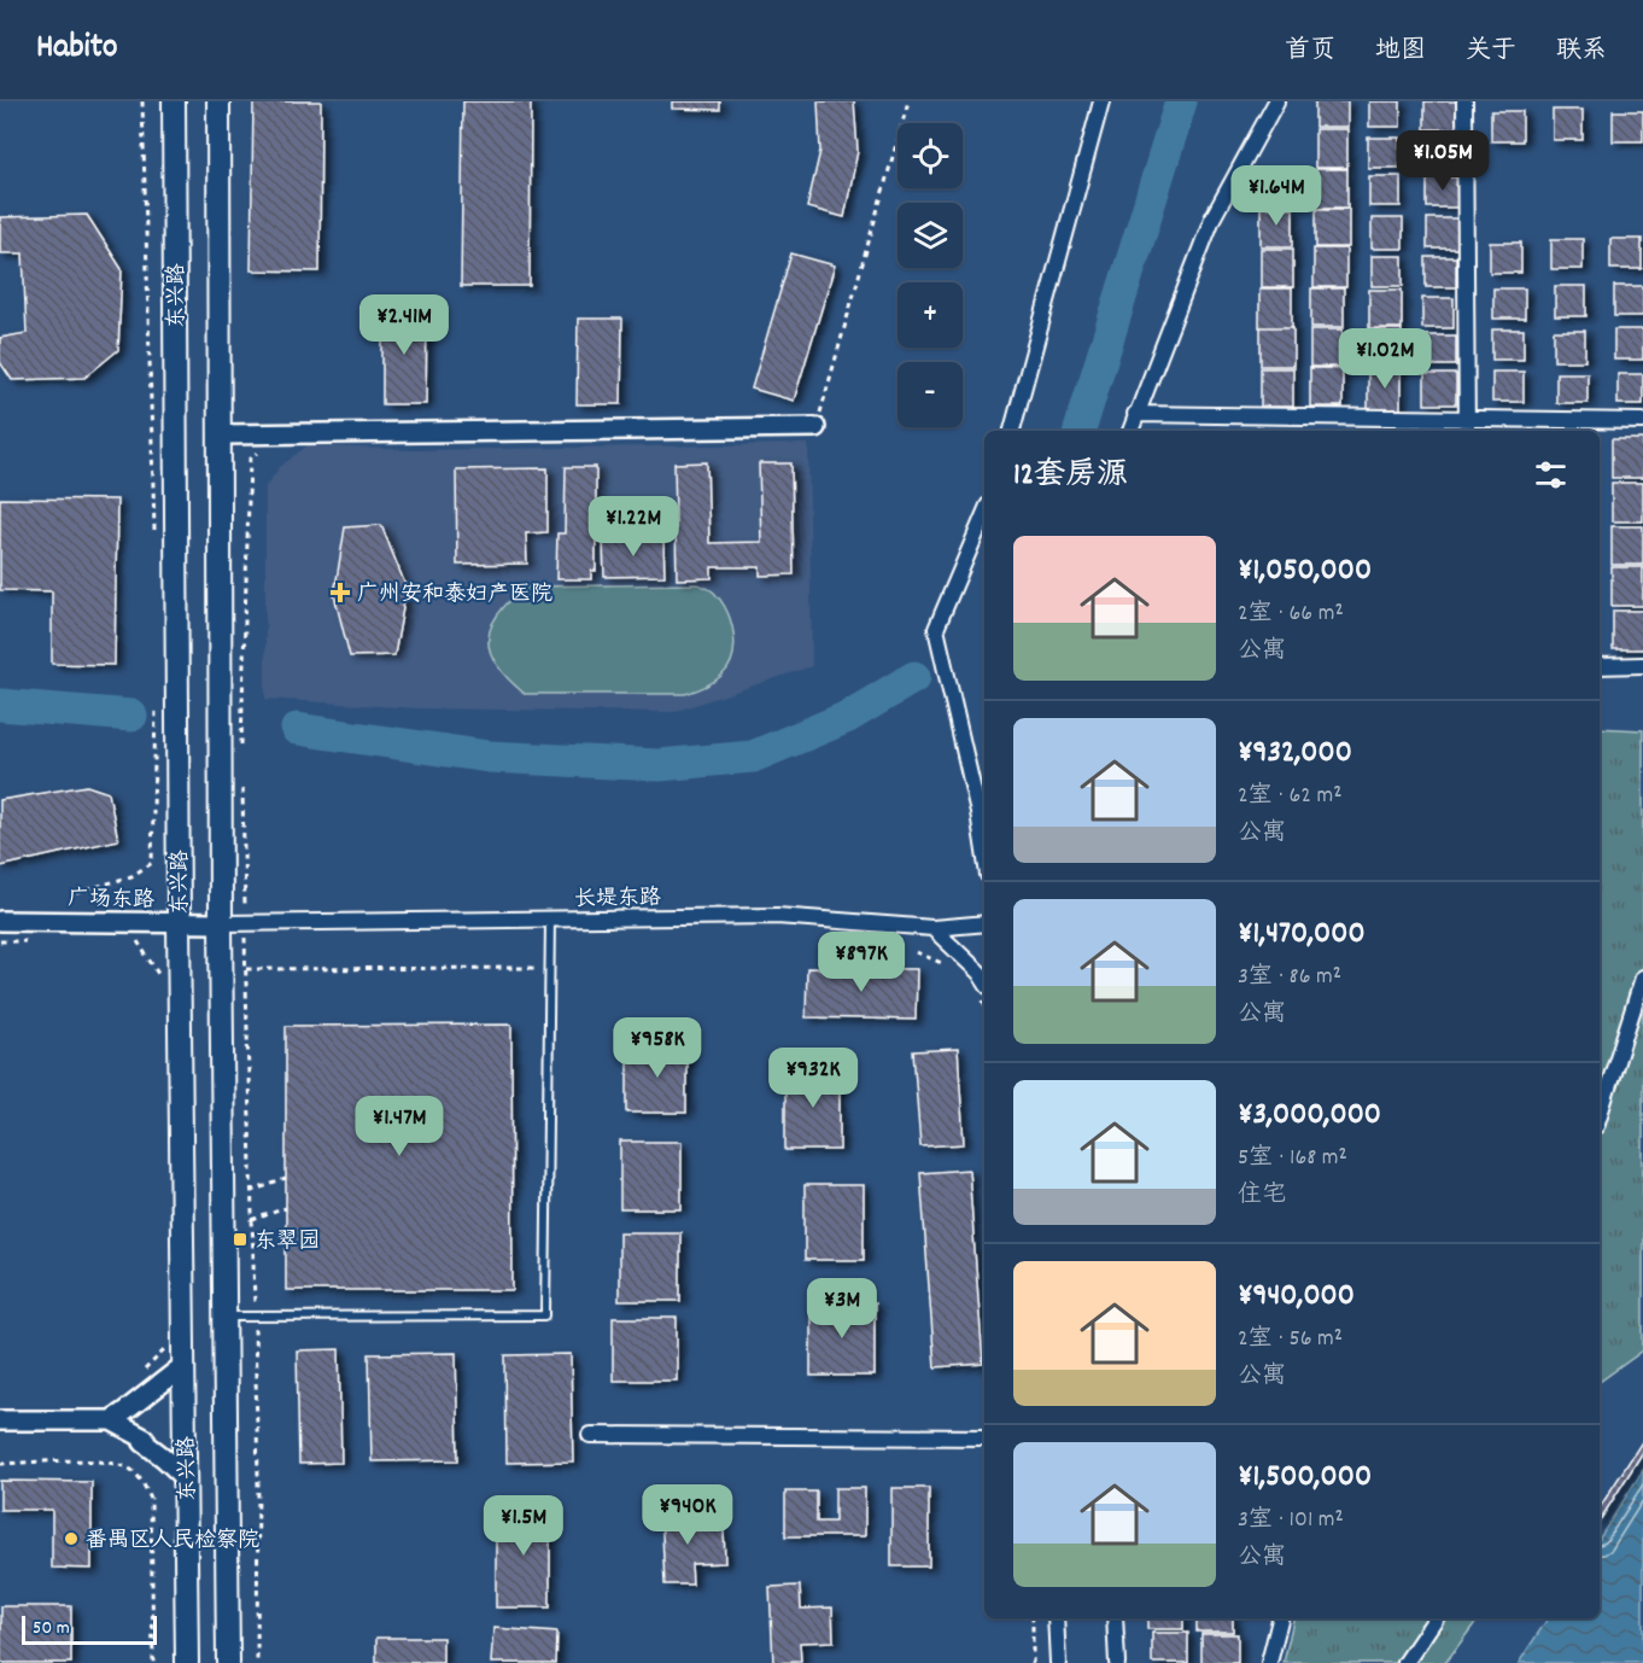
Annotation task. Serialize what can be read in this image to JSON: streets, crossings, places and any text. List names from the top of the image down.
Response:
{
  "streets": {
    "main road": ["东兴路"],
    "street": ["长堤东路", "广场东路"]
  },
  "crossings": [
    ["东兴路", "长堤东路"],
    ["东兴路", "广场东路"],
    ["长堤东路", "广场东路"]
  ],
  "places": {
    "health": ["广州安和泰妇产医院"],
    "transit": ["东翠园"],
    "other": ["番禺区人民检察院"]
  },
  "scale_bar": "50 m",
  "page": {
    "header": "Habito",
    "nav": [
      "首页",
      "地图",
      "关于",
      "联系"
    ],
    "map_buttons": ["+", "−"],
    "price": [
      "¥1.05M",
      "¥1.64M",
      "¥2.41M",
      "¥1.02M",
      "¥1.22M",
      "¥897K",
      "¥958K",
      "¥932K",
      "¥1.47M",
      "¥3M",
      "¥940K",
      "¥1.5M"
    ],
    "heading": "12套房源",
    "list": [
      {
        "name": "¥1,050,000",
        "note": "2室 · 66 m² · 公寓"
      },
      {
        "name": "¥932,000",
        "note": "2室 · 62 m² · 公寓"
      },
      {
        "name": "¥1,470,000",
        "note": "3室 · 86 m² · 公寓"
      },
      {
        "name": "¥3,000,000",
        "note": "5室 · 168 m² · 住宅"
      },
      {
        "name": "¥940,000",
        "note": "2室 · 56 m² · 公寓"
      },
      {
        "name": "¥1,500,000",
        "note": "3室 · 101 m² · 公寓"
      }
    ],
    "scale": "50 m"
  }
}
